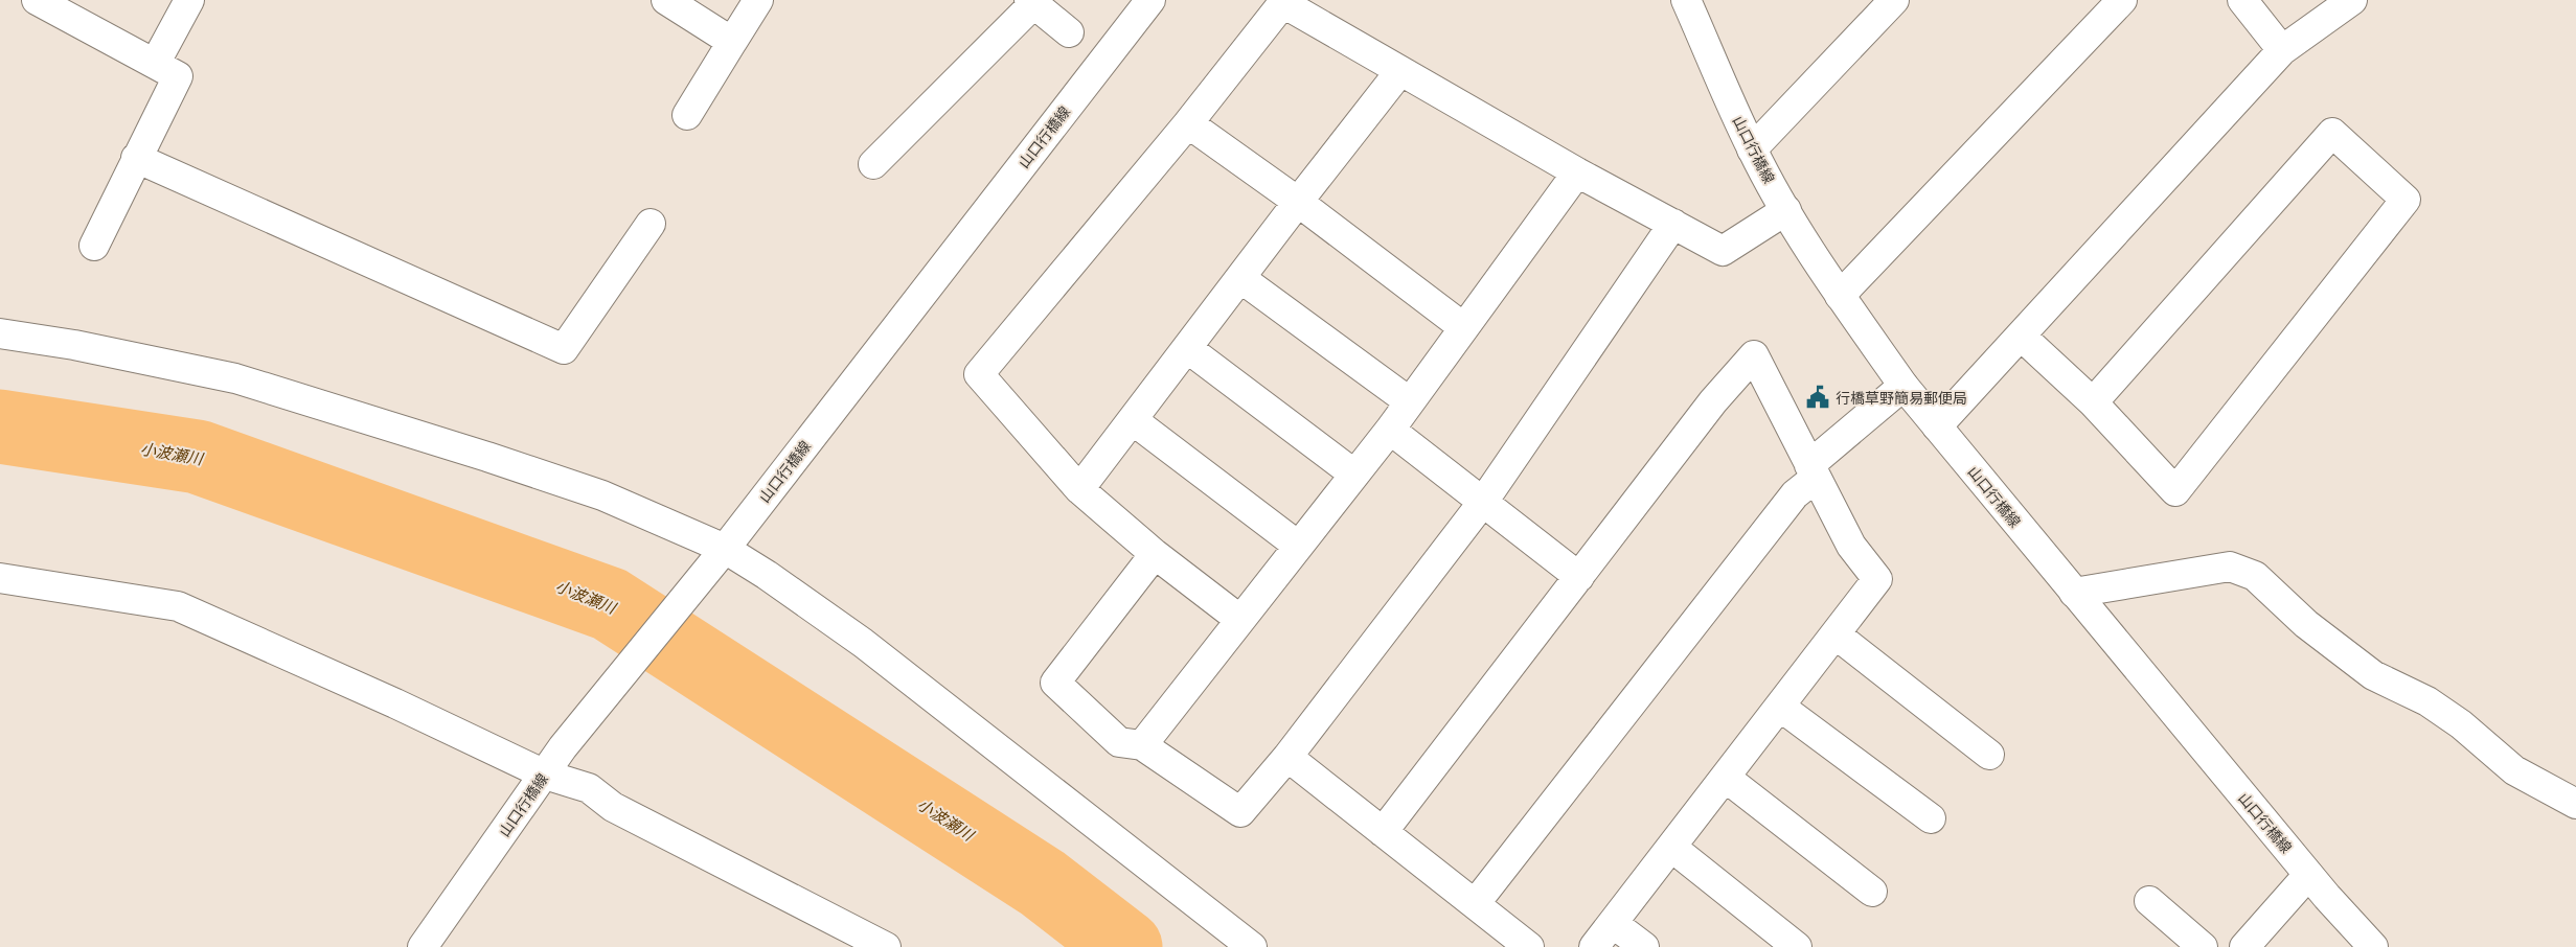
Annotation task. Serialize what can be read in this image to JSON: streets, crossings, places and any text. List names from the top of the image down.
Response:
{
  "streets": {
    "street": ["山口行橋線"]
  },
  "water": ["小波瀬川"],
  "places": {
    "public building": ["行橋草野簡易郵便局"]
  }
}
